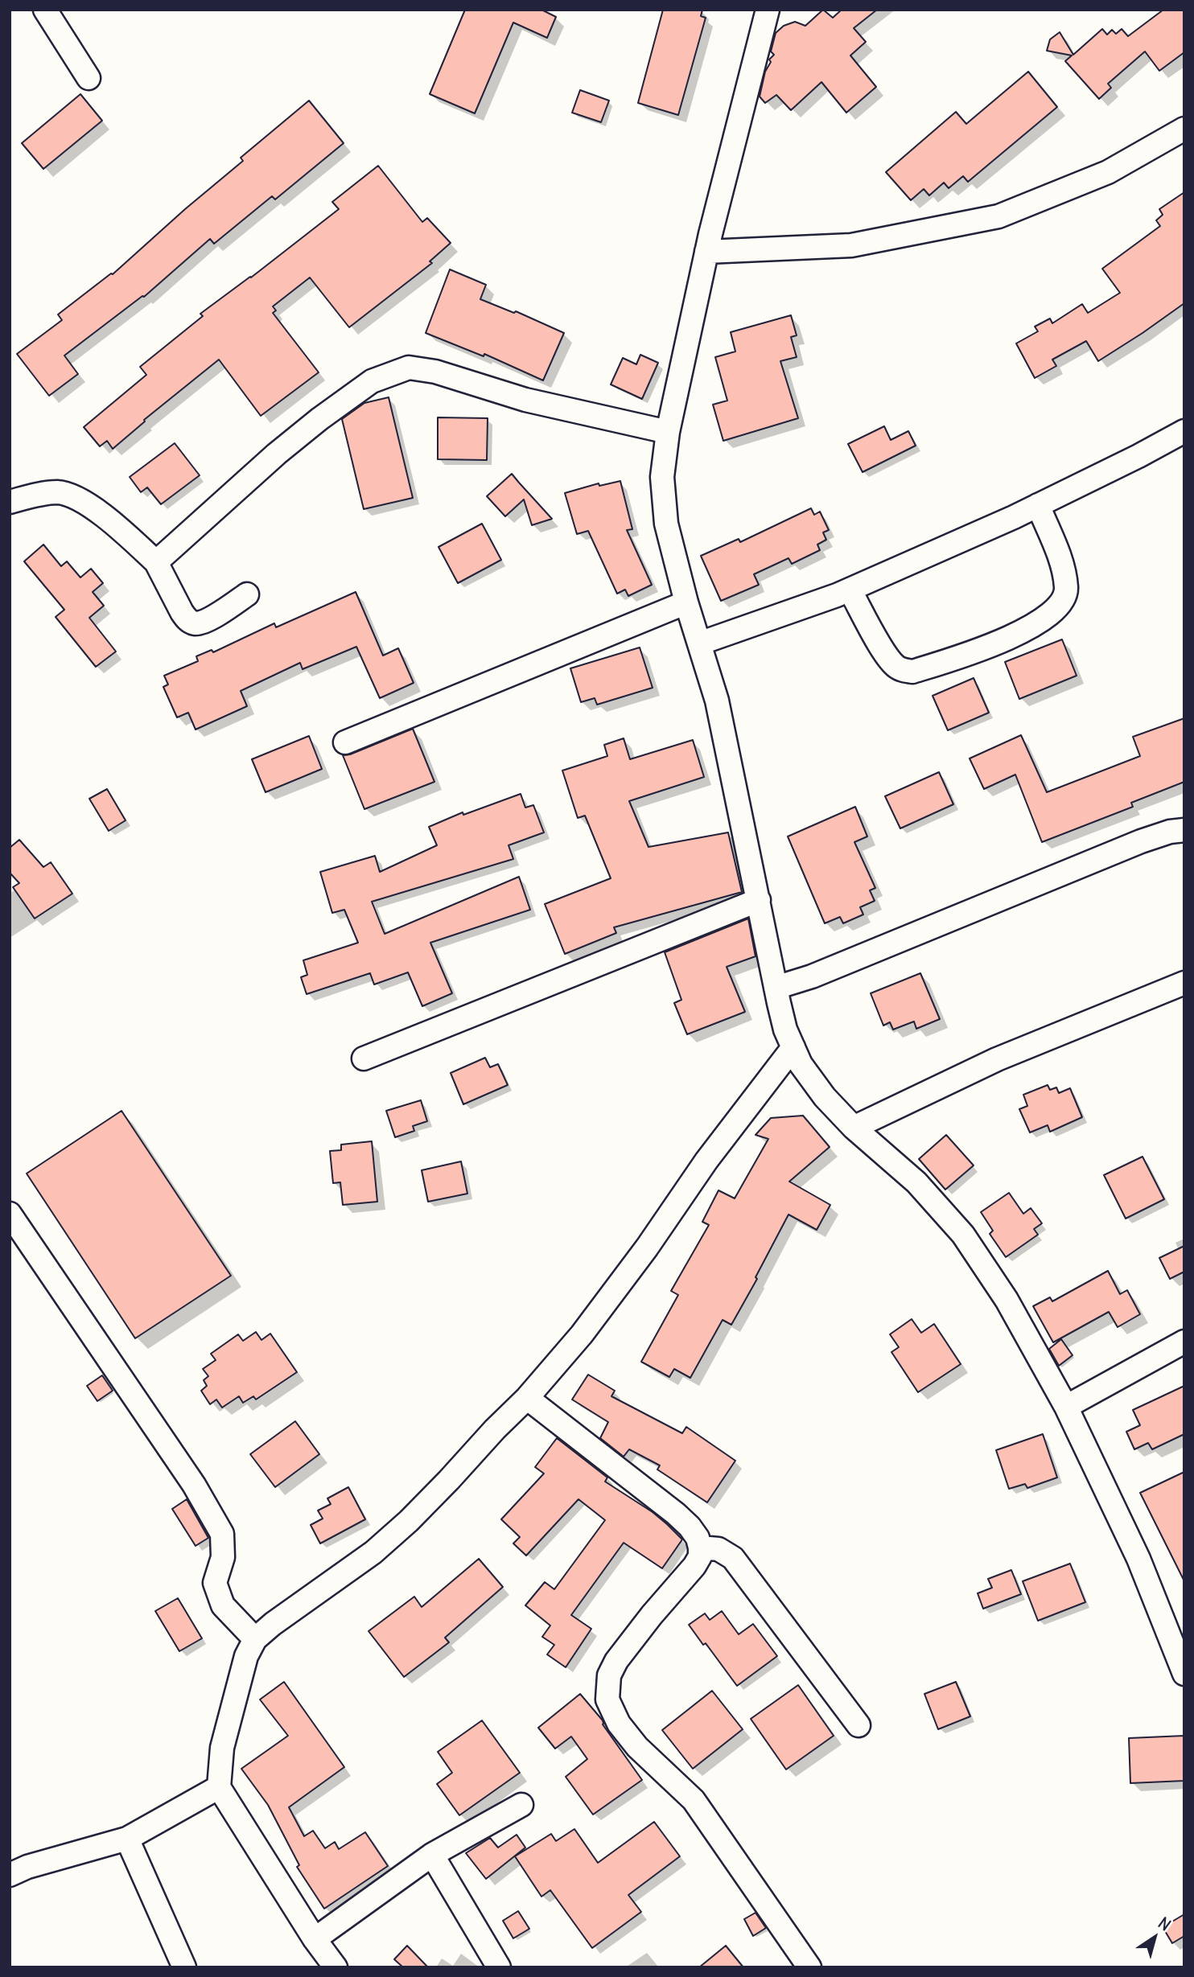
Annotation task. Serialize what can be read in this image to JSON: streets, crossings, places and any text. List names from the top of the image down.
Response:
{
  "north": "top right"
}
